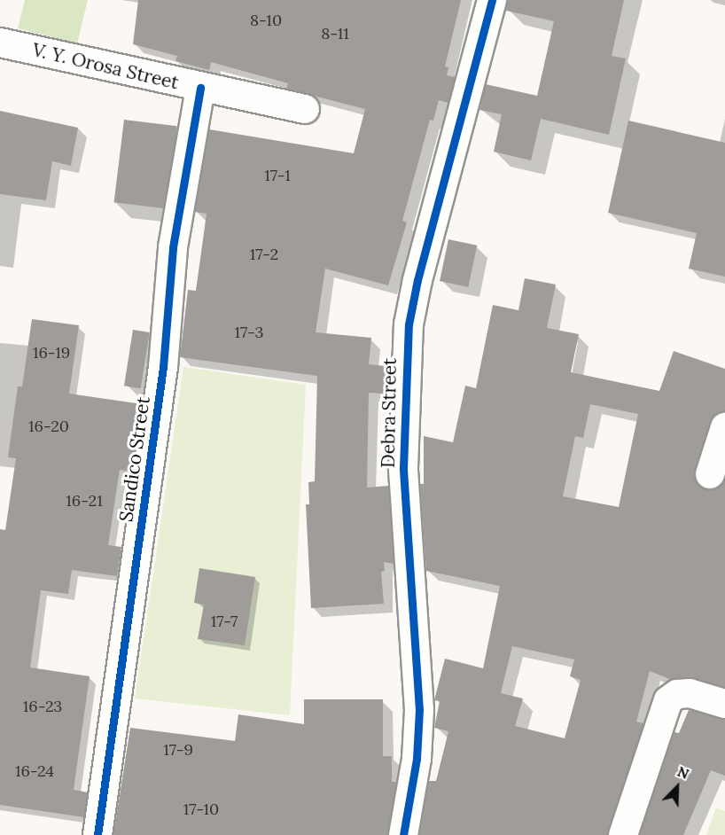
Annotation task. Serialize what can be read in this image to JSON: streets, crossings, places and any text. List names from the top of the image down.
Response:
{
  "streets": {
    "street": ["V. Y. Orosa Street", "Debra Street", "Sandico Street"]
  },
  "crossings": [
    ["V. Y. Orosa Street", "Sandico Street"]
  ],
  "house_numbers": [
    "8-10",
    "8-11",
    "17-1",
    "17-2",
    "17-3",
    "16-19",
    "16-20",
    "16-21",
    "17-7",
    "16-23",
    "17-9",
    "16-24",
    "17-10"
  ],
  "north": "top right"
}
